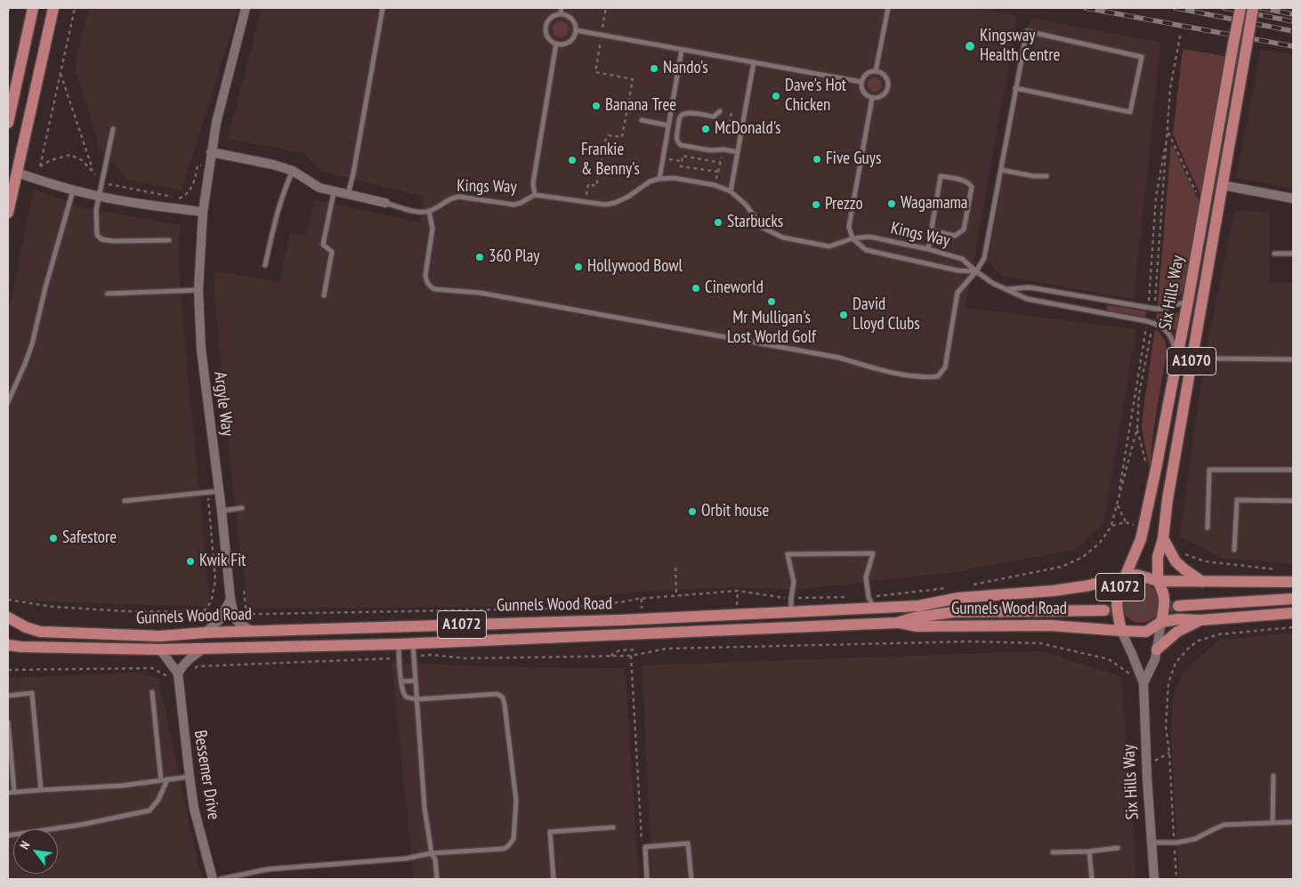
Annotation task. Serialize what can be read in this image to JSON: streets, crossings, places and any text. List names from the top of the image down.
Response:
{
  "streets": {
    "main road": [
      "Six Hills Way",
      "A1070",
      "A1072",
      "Gunnels Wood Road"
    ],
    "street": ["Argyle Way", "Bessemer Drive"],
    "lane": ["Kings Way"]
  },
  "crossings": [
    ["Kings Way", "Six Hills Way"],
    ["Six Hills Way", "A1072"],
    ["Six Hills Way", "Gunnels Wood Road"],
    ["Argyle Way", "Gunnels Wood Road"],
    ["A1072", "Gunnels Wood Road"]
  ],
  "places": [
    "Kingsway Health Centre",
    "Nando's",
    "Dave's Hot Chicken",
    "Banana Tree",
    "McDonald's",
    "Five Guys",
    "Frankie & Benny's",
    "Wagamama",
    "Prezzo",
    "Starbucks",
    "360 Play",
    "Hollywood Bowl",
    "Cineworld",
    "Mr Mulligan's Lost World Golf",
    "David Lloyd Clubs",
    "Orbit house",
    "Safestore",
    "Kwik Fit"
  ],
  "north": "top left"
}
